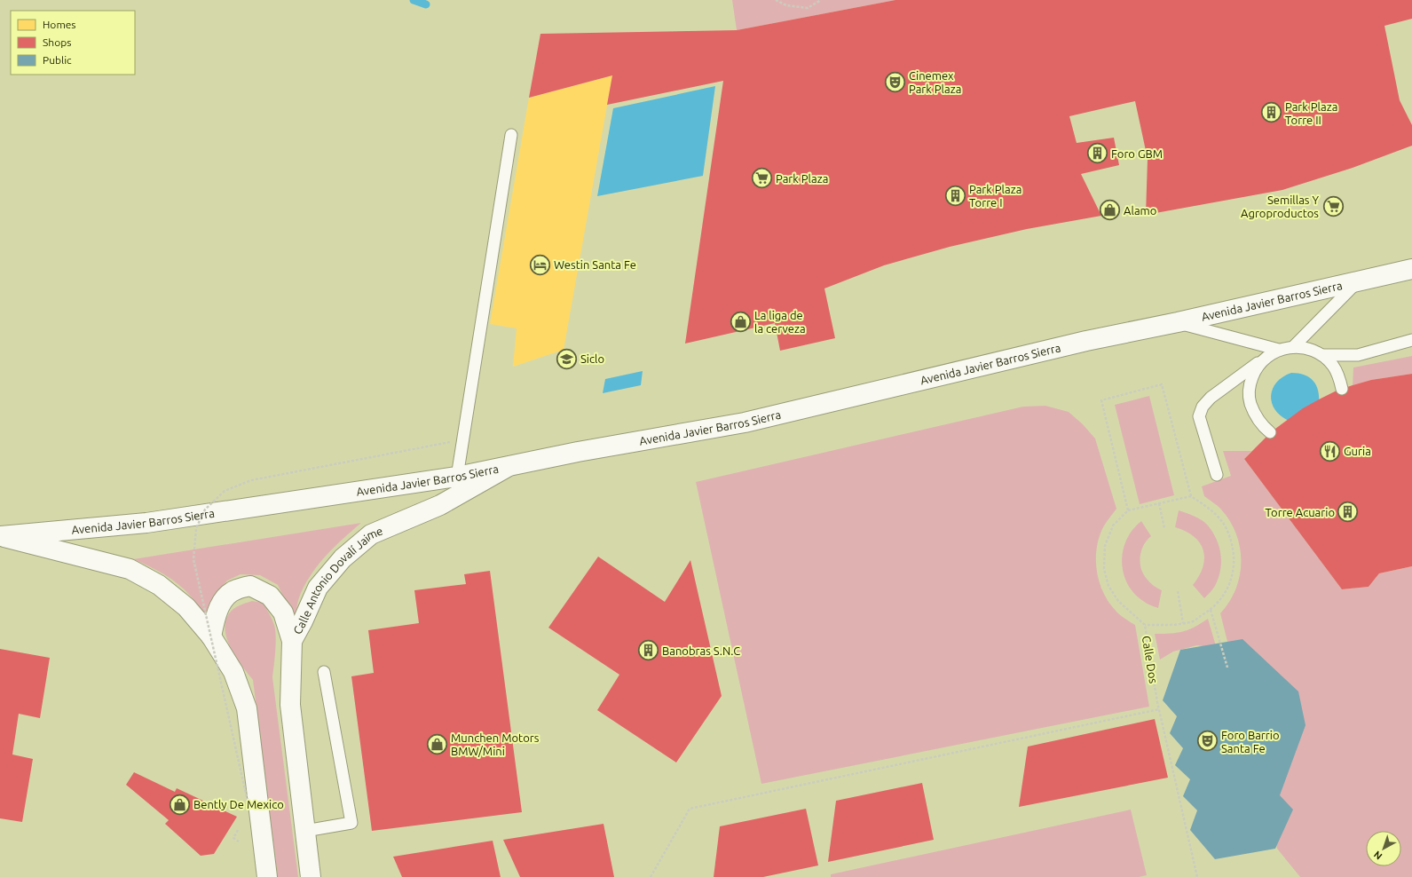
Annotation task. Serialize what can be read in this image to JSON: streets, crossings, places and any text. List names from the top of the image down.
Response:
{
  "streets": {
    "street": ["Avenida Javier Barros Sierra", "Calle Antonio Dovalí Jaime"],
    "path": ["Calle Dos"]
  },
  "crossings": [
    ["Avenida Javier Barros Sierra", "Calle Antonio Dovalí Jaime"]
  ],
  "places": {
    "theatre": ["Cinemex Park Plaza", "Foro Barrio Santa Fe"],
    "building": [
      "Park Plaza Torre II",
      "Foro GBM",
      "Park Plaza Torre I",
      "Torre Acuario",
      "Banobras S.N.C"
    ],
    "supermarket": ["Park Plaza", "Semillas Y Agroproductos"],
    "shop": [
      "Alamo",
      "La liga de la cerveza",
      "Munchen Motors BMW/Mini",
      "Bently De Mexico"
    ],
    "hotel": ["Westin Santa Fe"],
    "school or university": ["Siclo"],
    "restaurant": ["Guria"]
  },
  "legend": ["Homes", "Shops", "Public"],
  "north": "bottom left"
}
